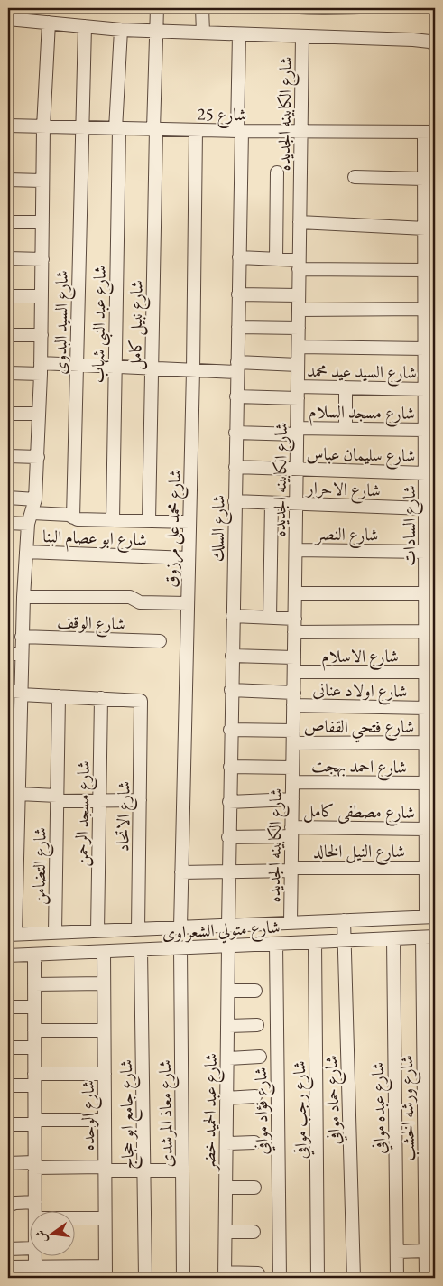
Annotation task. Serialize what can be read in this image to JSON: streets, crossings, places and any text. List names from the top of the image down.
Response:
{
  "streets": {
    "street": [
      "شارع 25",
      "شارع الكابينه الجديده",
      "شارع السيد البدوى",
      "شارع عبد النبى شهاب",
      "شارع نبيل كامل",
      "شارع السيد عيد محمد",
      "شارع مسجد السلام",
      "شارع سليمان عباس",
      "شارع الاحرار",
      "شارع السادات",
      "شارع محمد على مرزوق",
      "شارع السلك",
      "شارع النصر",
      "شارع ابو عصام البنا",
      "شارع الوقف",
      "شارع الاسلام",
      "شارع اولاد عنانى",
      "شارع فتحي القفاص",
      "شارع احمد بهجت",
      "شارع مصطفى كامل",
      "شارع مسجد الرحمن",
      "شارع الاتحاد",
      "شارع النيل الخالد",
      "شارع التضامن",
      "شارع متولي الشعراوى",
      "شارع حماد موافي",
      "شارع عبده موافي",
      "شارع ورشه الخشب",
      "شارع رجب موافي",
      "شارع فؤاد موافي",
      "شارع عبد الحميد خضر",
      "شارع معاذ المرشدى",
      "شارع جامع ابو حجاج",
      "شارع الوحده"
    ]
  },
  "crossings": [
    ["شارع 25", "شارع الكابينه الجديده"],
    ["شارع 25", "شارع السيد البدوى"],
    ["شارع 25", "شارع عبد النبى شهاب"],
    ["شارع 25", "شارع نبيل كامل"],
    ["شارع 25", "شارع السادات"],
    ["شارع 25", "شارع محمد على مرزوق"],
    ["شارع 25", "شارع السلك"],
    ["شارع الكابينه الجديده", "شارع السيد عيد محمد"],
    ["شارع الكابينه الجديده", "شارع مسجد السلام"],
    ["شارع الكابينه الجديده", "شارع سليمان عباس"],
    ["شارع الكابينه الجديده", "شارع الاحرار"],
    ["شارع الكابينه الجديده", "شارع النصر"],
    ["شارع الكابينه الجديده", "شارع الاسلام"],
    ["شارع الكابينه الجديده", "شارع اولاد عنانى"],
    ["شارع الكابينه الجديده", "شارع فتحي القفاص"],
    ["شارع الكابينه الجديده", "شارع احمد بهجت"],
    ["شارع الكابينه الجديده", "شارع مصطفى كامل"],
    ["شارع الكابينه الجديده", "شارع النيل الخالد"],
    ["شارع الكابينه الجديده", "شارع متولي الشعراوى"],
    ["شارع السيد عيد محمد", "شارع السادات"],
    ["شارع السيد عيد محمد", "شارع السلك"],
    ["شارع مسجد السلام", "شارع السادات"],
    ["شارع مسجد السلام", "شارع السلك"],
    ["شارع سليمان عباس", "شارع السادات"],
    ["شارع سليمان عباس", "شارع السلك"],
    ["شارع الاحرار", "شارع السادات"],
    ["شارع الاحرار", "شارع السلك"],
    ["شارع السادات", "شارع النصر"],
    ["شارع السادات", "شارع الاسلام"],
    ["شارع السادات", "شارع اولاد عنانى"],
    ["شارع السادات", "شارع فتحي القفاص"],
    ["شارع السادات", "شارع احمد بهجت"],
    ["شارع السادات", "شارع مصطفى كامل"],
    ["شارع السادات", "شارع النيل الخالد"],
    ["شارع السادات", "شارع متولي الشعراوى"],
    ["شارع محمد على مرزوق", "شارع ابو عصام البنا"],
    ["شارع محمد على مرزوق", "شارع النيل الخالد"],
    ["شارع محمد على مرزوق", "شارع متولي الشعراوى"],
    ["شارع السلك", "شارع اولاد عنانى"],
    ["شارع السلك", "شارع فتحي القفاص"],
    ["شارع السلك", "شارع مصطفى كامل"],
    ["شارع السلك", "شارع النيل الخالد"],
    ["شارع السلك", "شارع متولي الشعراوى"],
    ["شارع مسجد الرحمن", "شارع الاتحاد"],
    ["شارع مسجد الرحمن", "شارع متولي الشعراوى"],
    ["شارع الاتحاد", "شارع متولي الشعراوى"],
    ["شارع التضامن", "شارع متولي الشعراوى"],
    ["شارع متولي الشعراوى", "شارع حماد موافي"],
    ["شارع متولي الشعراوى", "شارع عبده موافي"],
    ["شارع متولي الشعراوى", "شارع ورشه الخشب"],
    ["شارع متولي الشعراوى", "شارع رجب موافي"],
    ["شارع متولي الشعراوى", "شارع فؤاد موافي"],
    ["شارع متولي الشعراوى", "شارع عبد الحميد خضر"],
    ["شارع متولي الشعراوى", "شارع معاذ المرشدى"],
    ["شارع متولي الشعراوى", "شارع جامع ابو حجاج"],
    ["شارع متولي الشعراوى", "شارع الوحده"]
  ],
  "north": "left"
}
